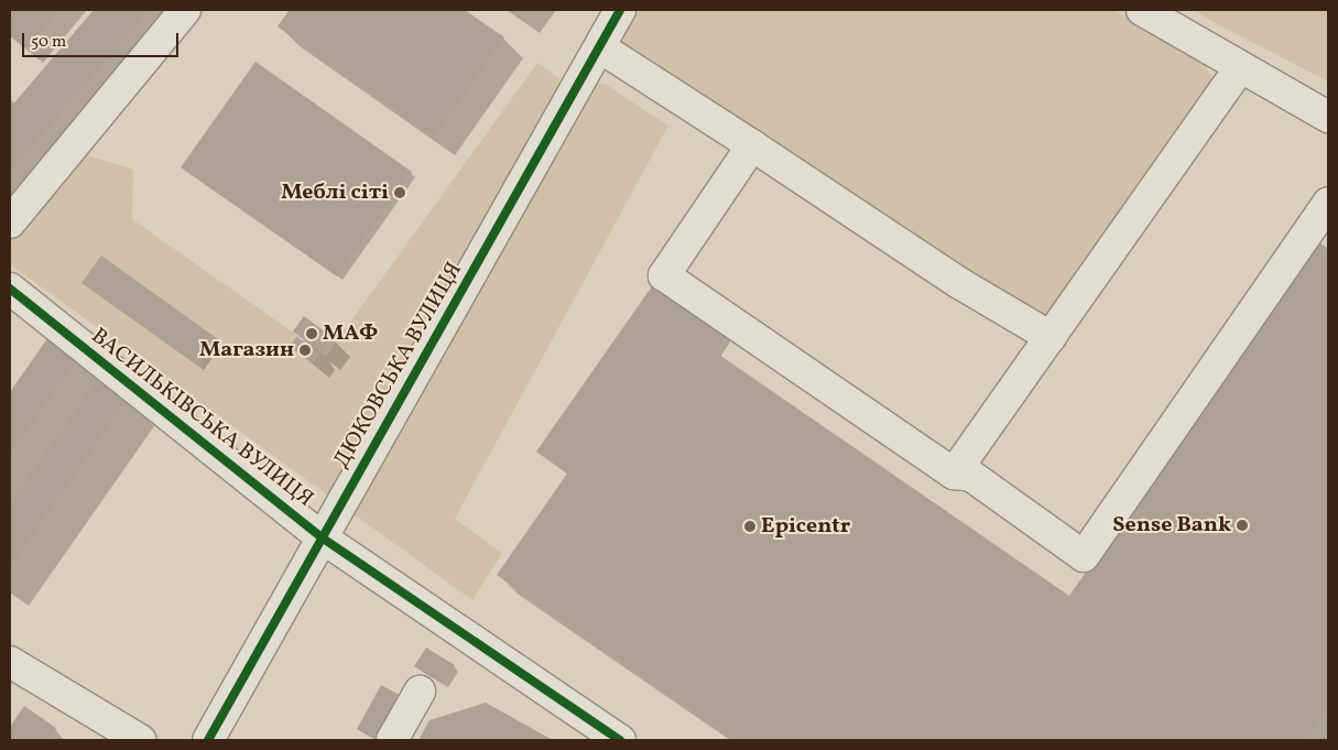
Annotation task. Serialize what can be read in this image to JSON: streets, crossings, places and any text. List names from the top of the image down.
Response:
{
  "streets": {
    "street": ["ДЮКОВСЬКА ВУЛИЦЯ", "ВАСИЛЬКІВСЬКА ВУЛИЦЯ"]
  },
  "crossings": [
    ["ДЮКОВСЬКА ВУЛИЦЯ", "ВАСИЛЬКІВСЬКА ВУЛИЦЯ"]
  ],
  "places": [
    "Меблі сіті",
    "МАФ",
    "Магазин",
    "Sense Bank",
    "Epicentr"
  ],
  "scale_bar": "50 m"
}
